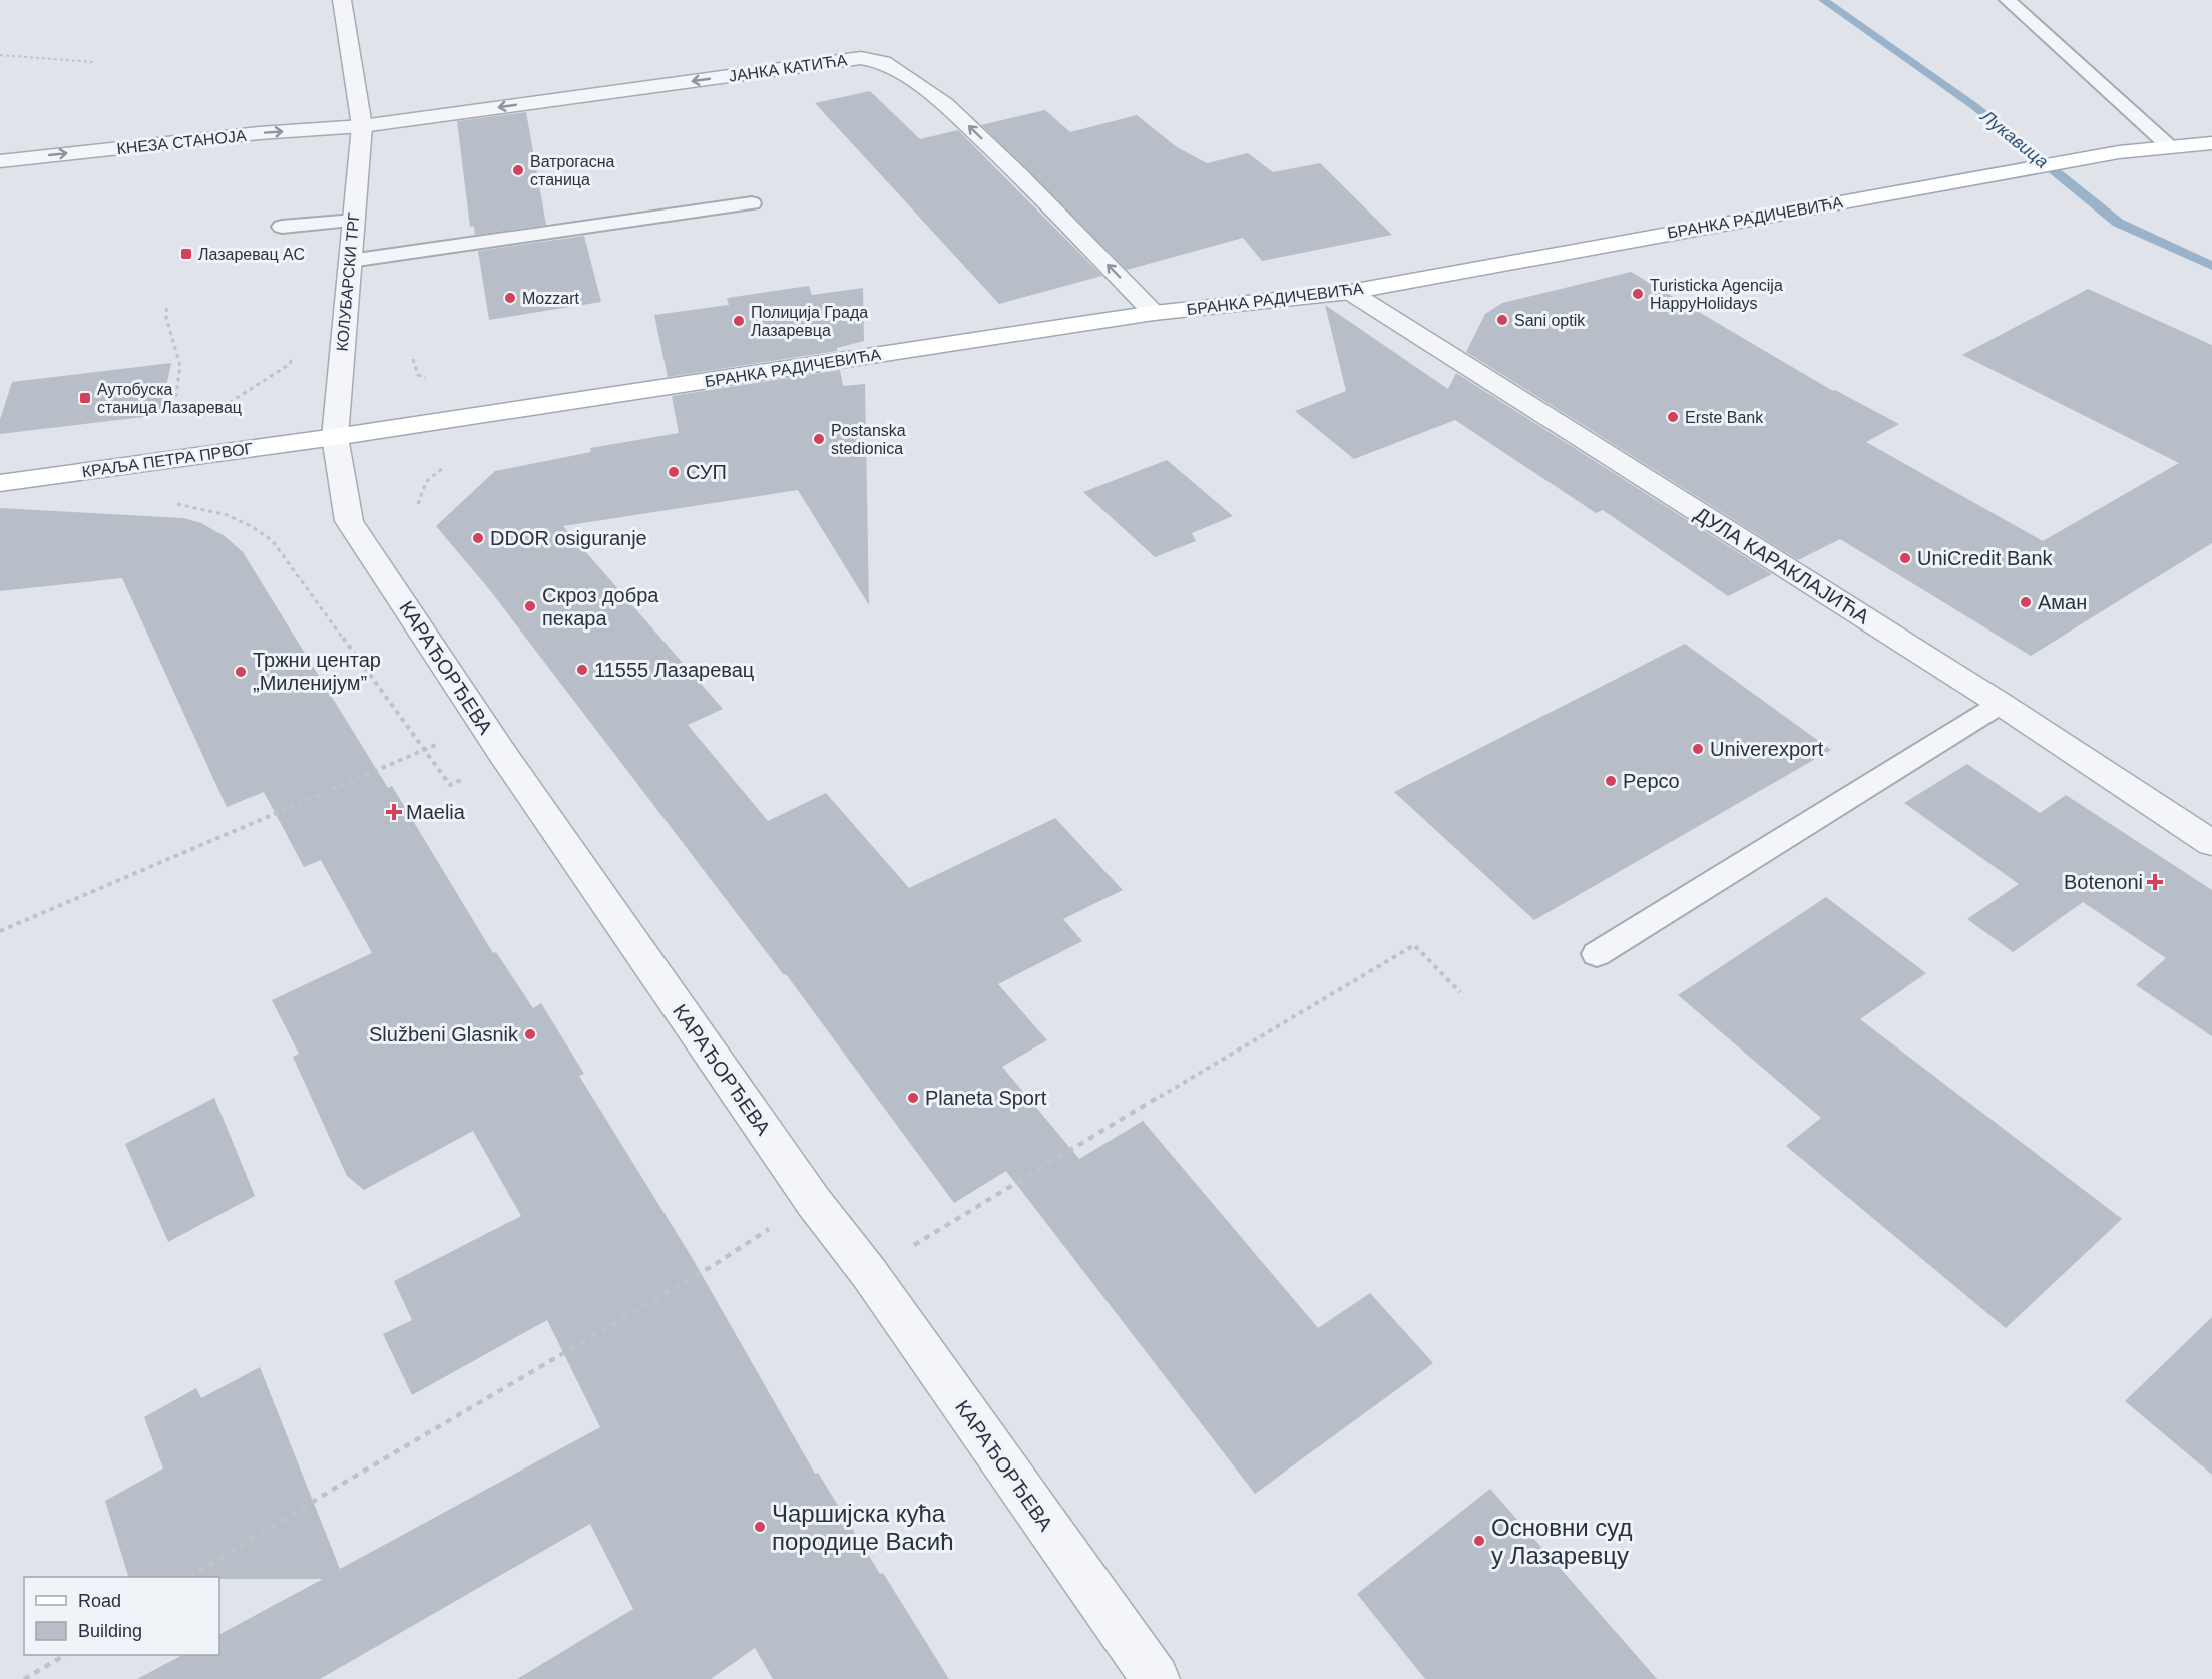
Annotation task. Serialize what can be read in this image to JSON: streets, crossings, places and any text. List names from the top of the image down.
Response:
{
  "streets": {
    "main road": ["БРАНКА РАДИЧЕВИЋА", "КРАЉА ПЕТРА ПРВОГ"],
    "street": [
      "ЈАНКА КАТИЋА",
      "КНЕЗА СТАНОЈА",
      "КОЛУБАРСКИ ТРГ",
      "ДУЛА КАРАКЛАЈИЋА",
      "КАРАЂОРЂЕВА"
    ]
  },
  "crossings": [
    ["ЈАНКА КАТИЋА", "КНЕЗА СТАНОЈА"],
    ["ЈАНКА КАТИЋА", "БРАНКА РАДИЧЕВИЋА"],
    ["ЈАНКА КАТИЋА", "КОЛУБАРСКИ ТРГ"],
    ["КНЕЗА СТАНОЈА", "КОЛУБАРСКИ ТРГ"],
    ["БРАНКА РАДИЧЕВИЋА", "КОЛУБАРСКИ ТРГ"],
    ["БРАНКА РАДИЧЕВИЋА", "КРАЉА ПЕТРА ПРВОГ"],
    ["БРАНКА РАДИЧЕВИЋА", "ДУЛА КАРАКЛАЈИЋА"],
    ["БРАНКА РАДИЧЕВИЋА", "КАРАЂОРЂЕВА"],
    ["КОЛУБАРСКИ ТРГ", "КРАЉА ПЕТРА ПРВОГ"],
    ["КОЛУБАРСКИ ТРГ", "КАРАЂОРЂЕВА"],
    ["КРАЉА ПЕТРА ПРВОГ", "КАРАЂОРЂЕВА"]
  ],
  "one_way": ["ЈАНКА КАТИЋА", "КНЕЗА СТАНОЈА"],
  "water": ["Лукавица"],
  "places": {
    "other": [
      "Ватрогасна станица",
      "Turisticka Agencija HappyHolidays",
      "Mozzart",
      "Sani optik",
      "Полиција Града Лазаревца",
      "Erste Bank",
      "Postanska stedionica",
      "СУП",
      "DDOR osiguranje",
      "UniCredit Bank",
      "Аман",
      "Скроз добра пекара",
      "11555 Лазаревац",
      "Тржни центар „Миленијум”",
      "Univerexport",
      "Pepco",
      "Službeni Glasnik",
      "Planeta Sport",
      "Чаршијска кућа породице Васић",
      "Основни суд у Лазаревцу"
    ],
    "transit": ["Лазаревац АС", "Аутобуска станица Лазаревац"],
    "health": ["Maelia", "Botenoni"]
  },
  "legend": ["Road", "Building"]
}
